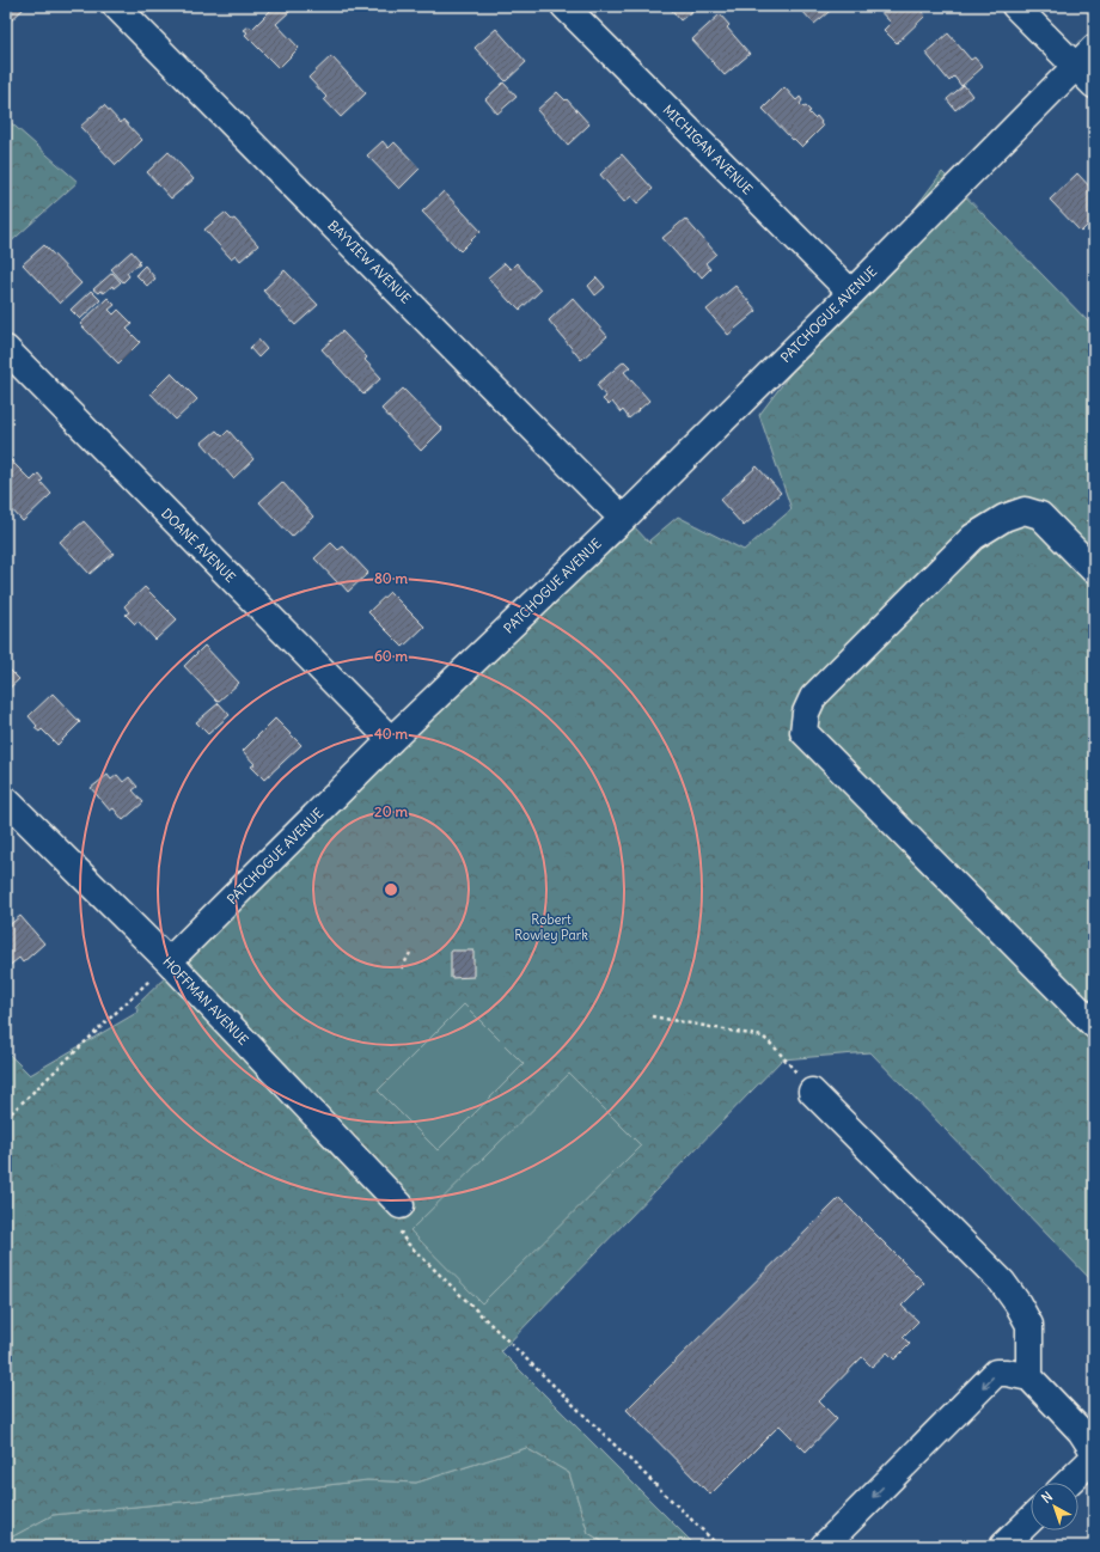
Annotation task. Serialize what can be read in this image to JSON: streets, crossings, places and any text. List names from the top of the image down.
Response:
{
  "streets": {
    "street": [
      "MICHIGAN AVENUE",
      "BAYVIEW AVENUE",
      "PATCHOGUE AVENUE",
      "DOANE AVENUE",
      "HOFFMAN AVENUE"
    ]
  },
  "crossings": [
    ["MICHIGAN AVENUE", "PATCHOGUE AVENUE"],
    ["BAYVIEW AVENUE", "PATCHOGUE AVENUE"],
    ["PATCHOGUE AVENUE", "DOANE AVENUE"],
    ["PATCHOGUE AVENUE", "HOFFMAN AVENUE"]
  ],
  "parks": ["Robert Rowley Park"],
  "north": "top left",
  "rings": [
    "80 m",
    "60 m",
    "40 m",
    "20 m"
  ]
}
